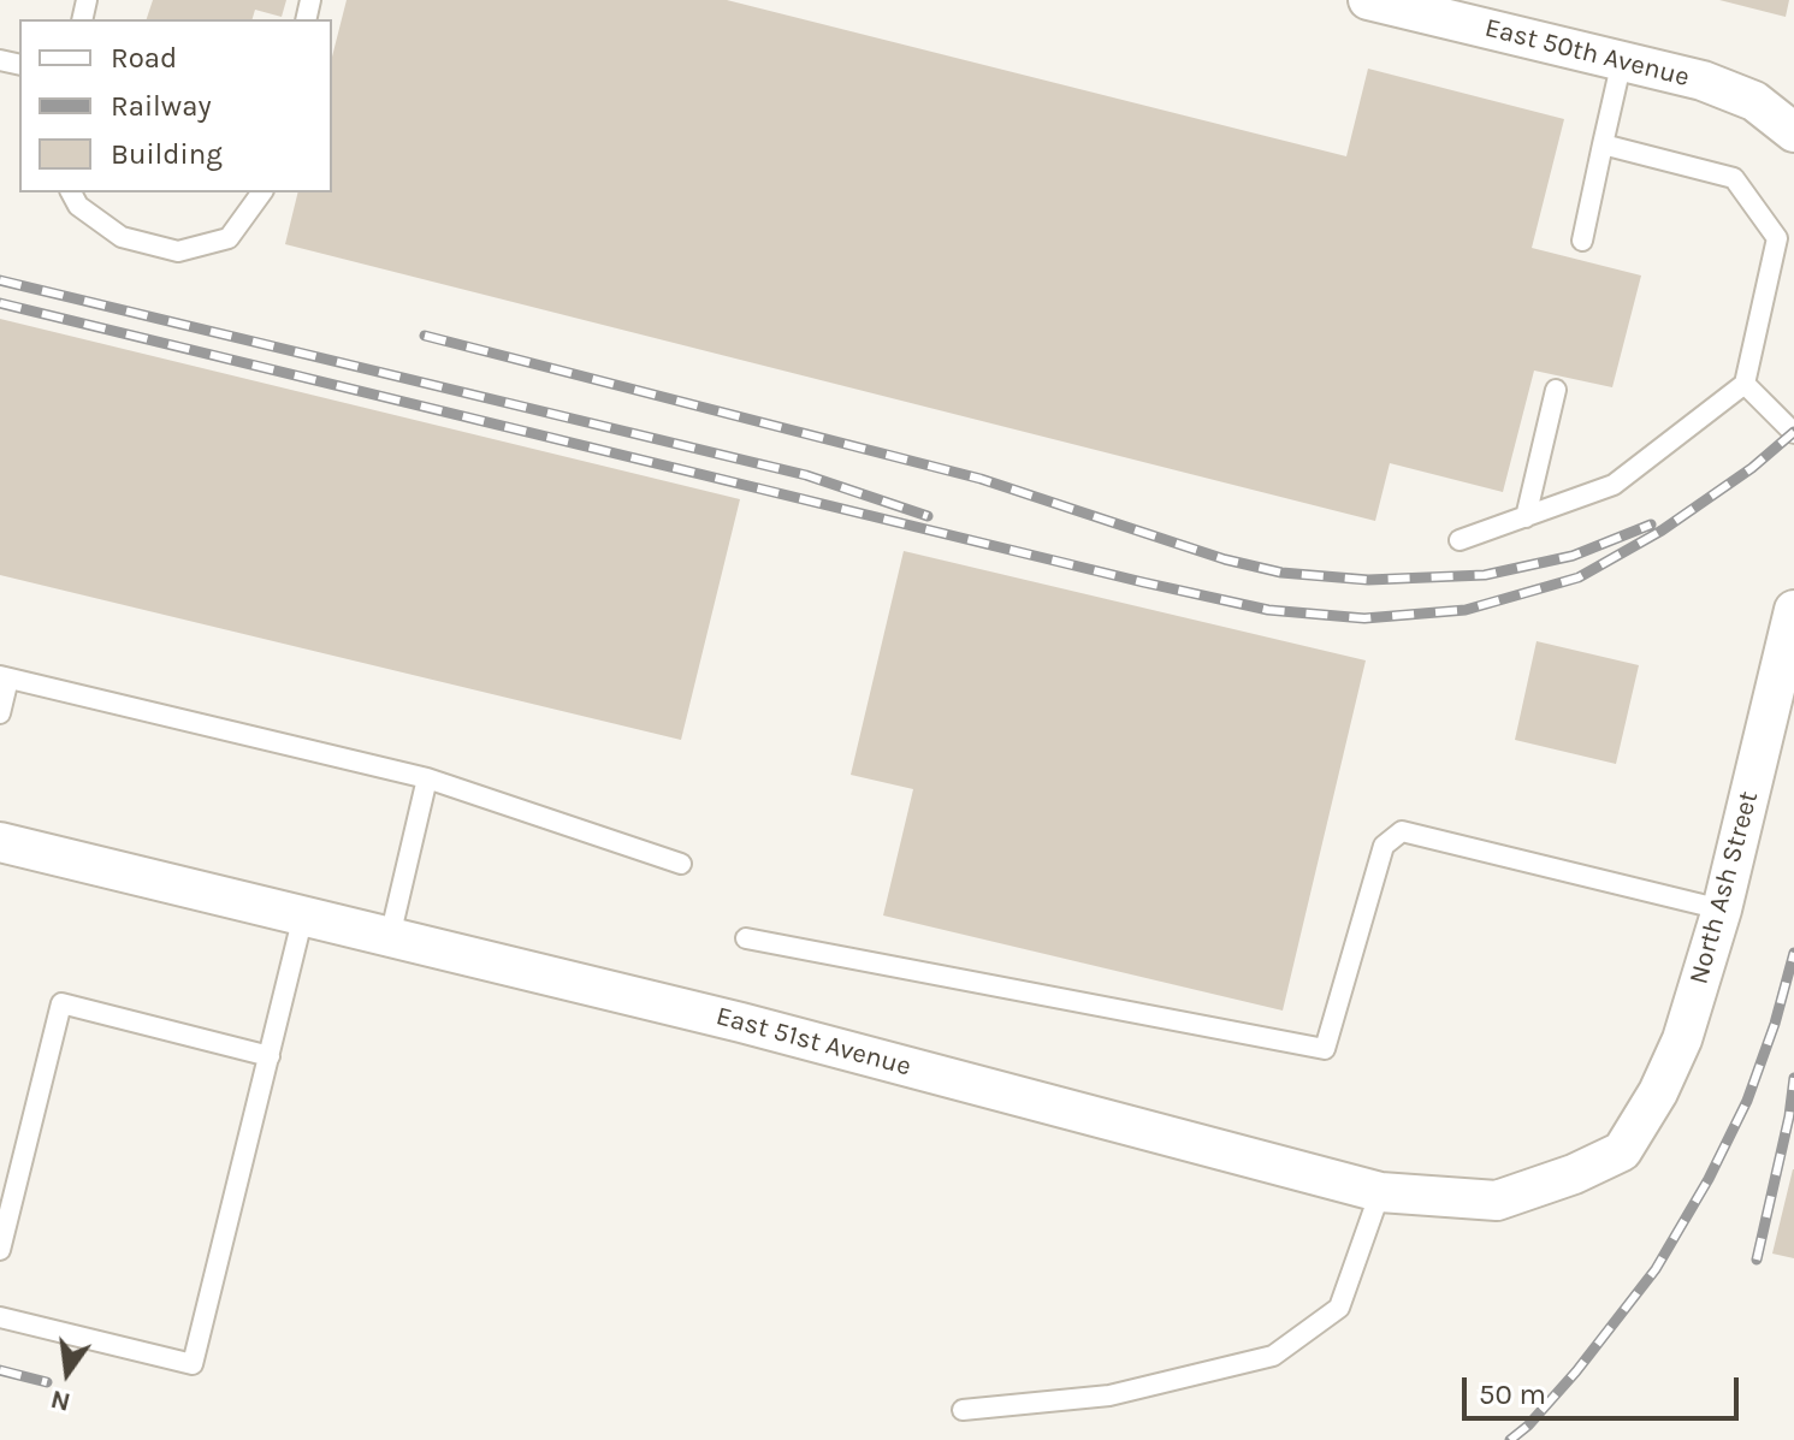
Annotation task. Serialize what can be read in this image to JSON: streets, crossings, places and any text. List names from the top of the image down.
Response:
{
  "streets": {
    "street": ["East 50th Avenue", "North Ash Street", "East 51st Avenue"]
  },
  "crossings": [
    ["North Ash Street", "East 51st Avenue"]
  ],
  "legend": ["Road", "Railway", "Building"],
  "scale_bar": "50 m",
  "north": "bottom"
}
